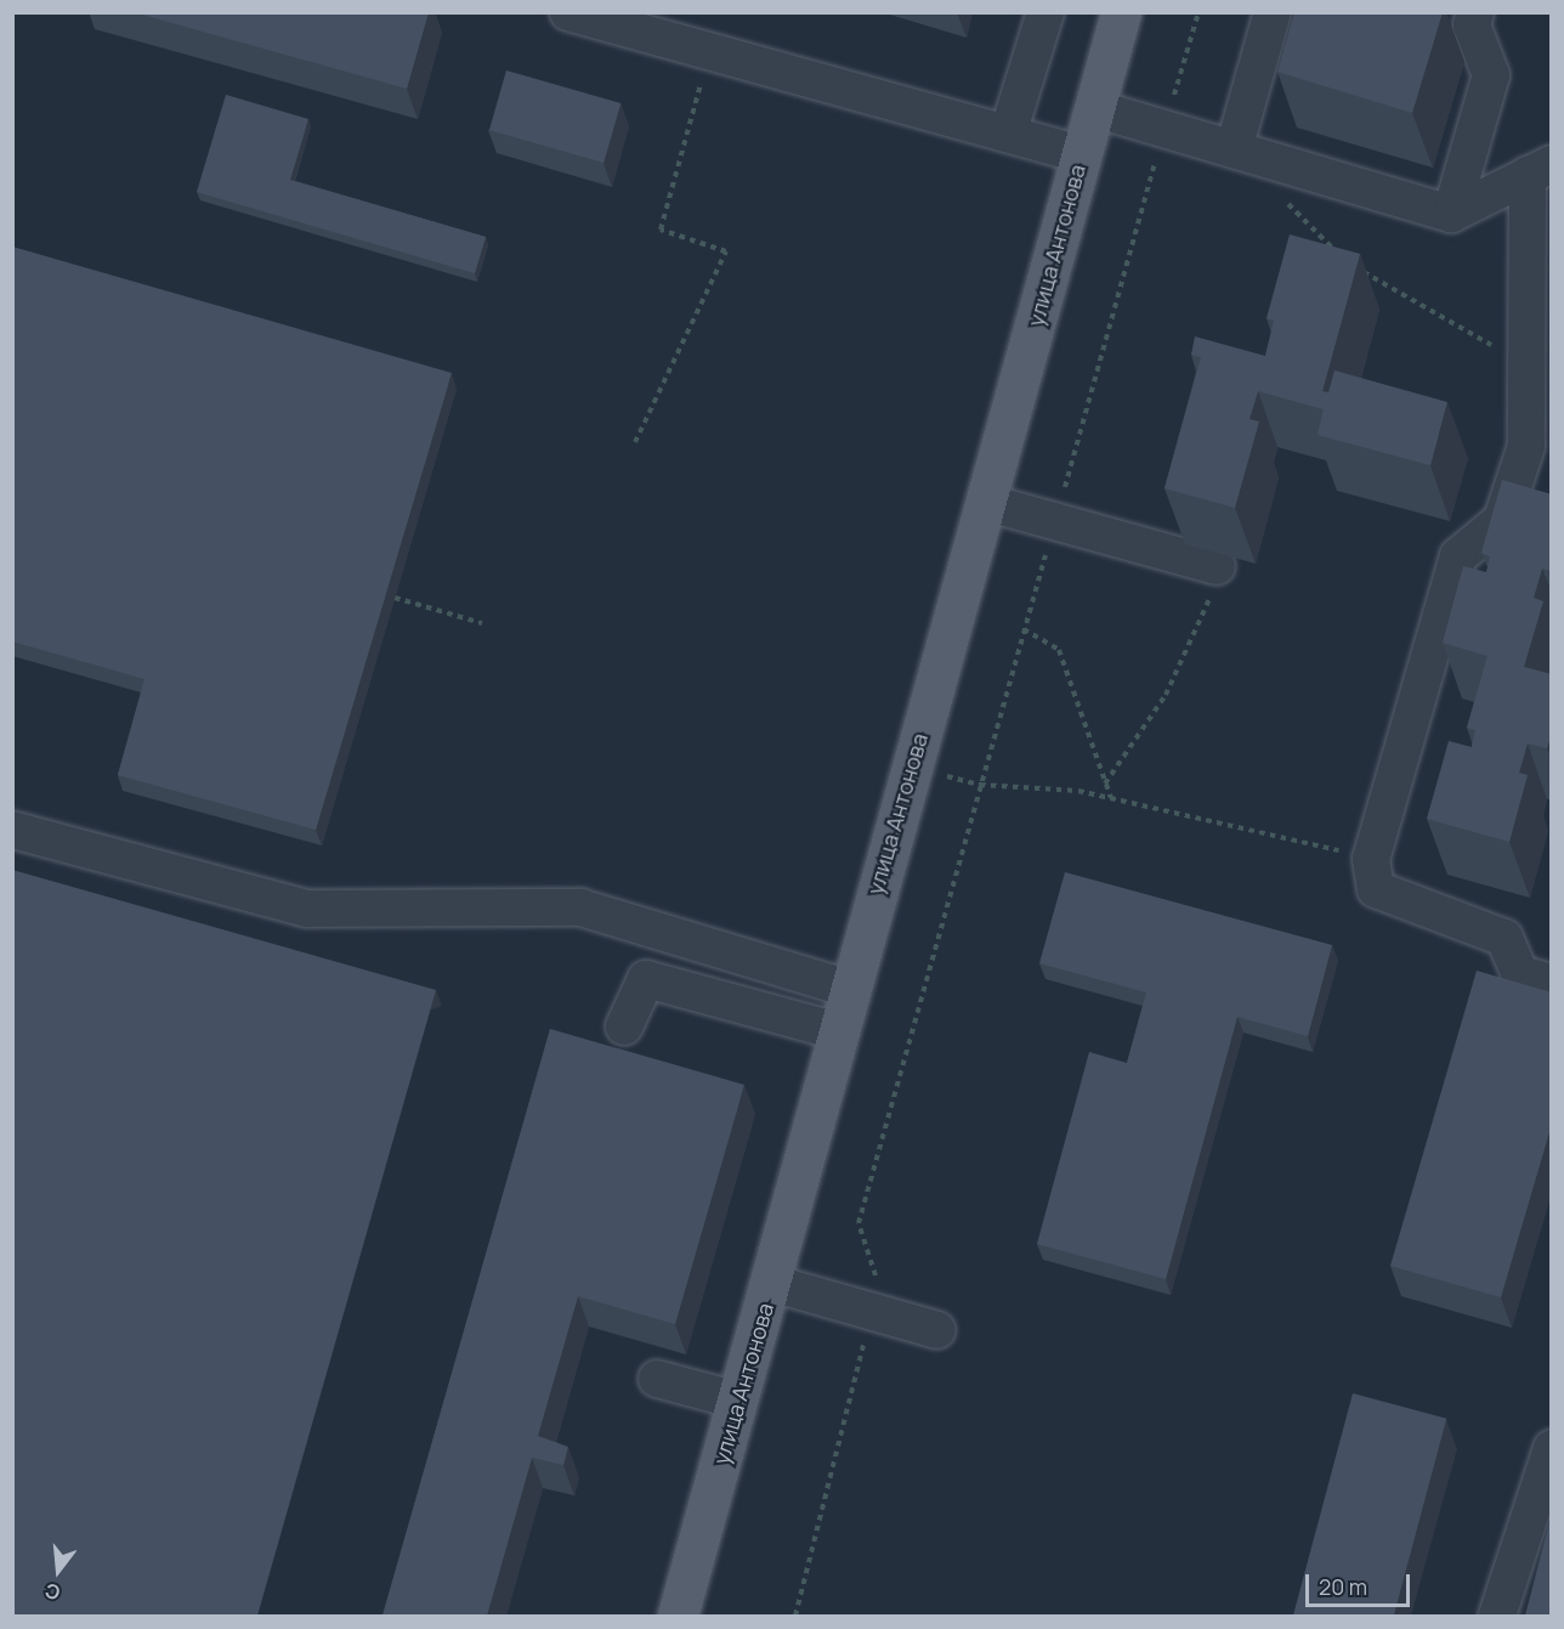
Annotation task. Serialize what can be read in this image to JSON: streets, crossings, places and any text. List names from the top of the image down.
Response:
{
  "streets": {
    "main road": ["улица Антонова"]
  },
  "scale_bar": "20 m",
  "north": "bottom"
}
